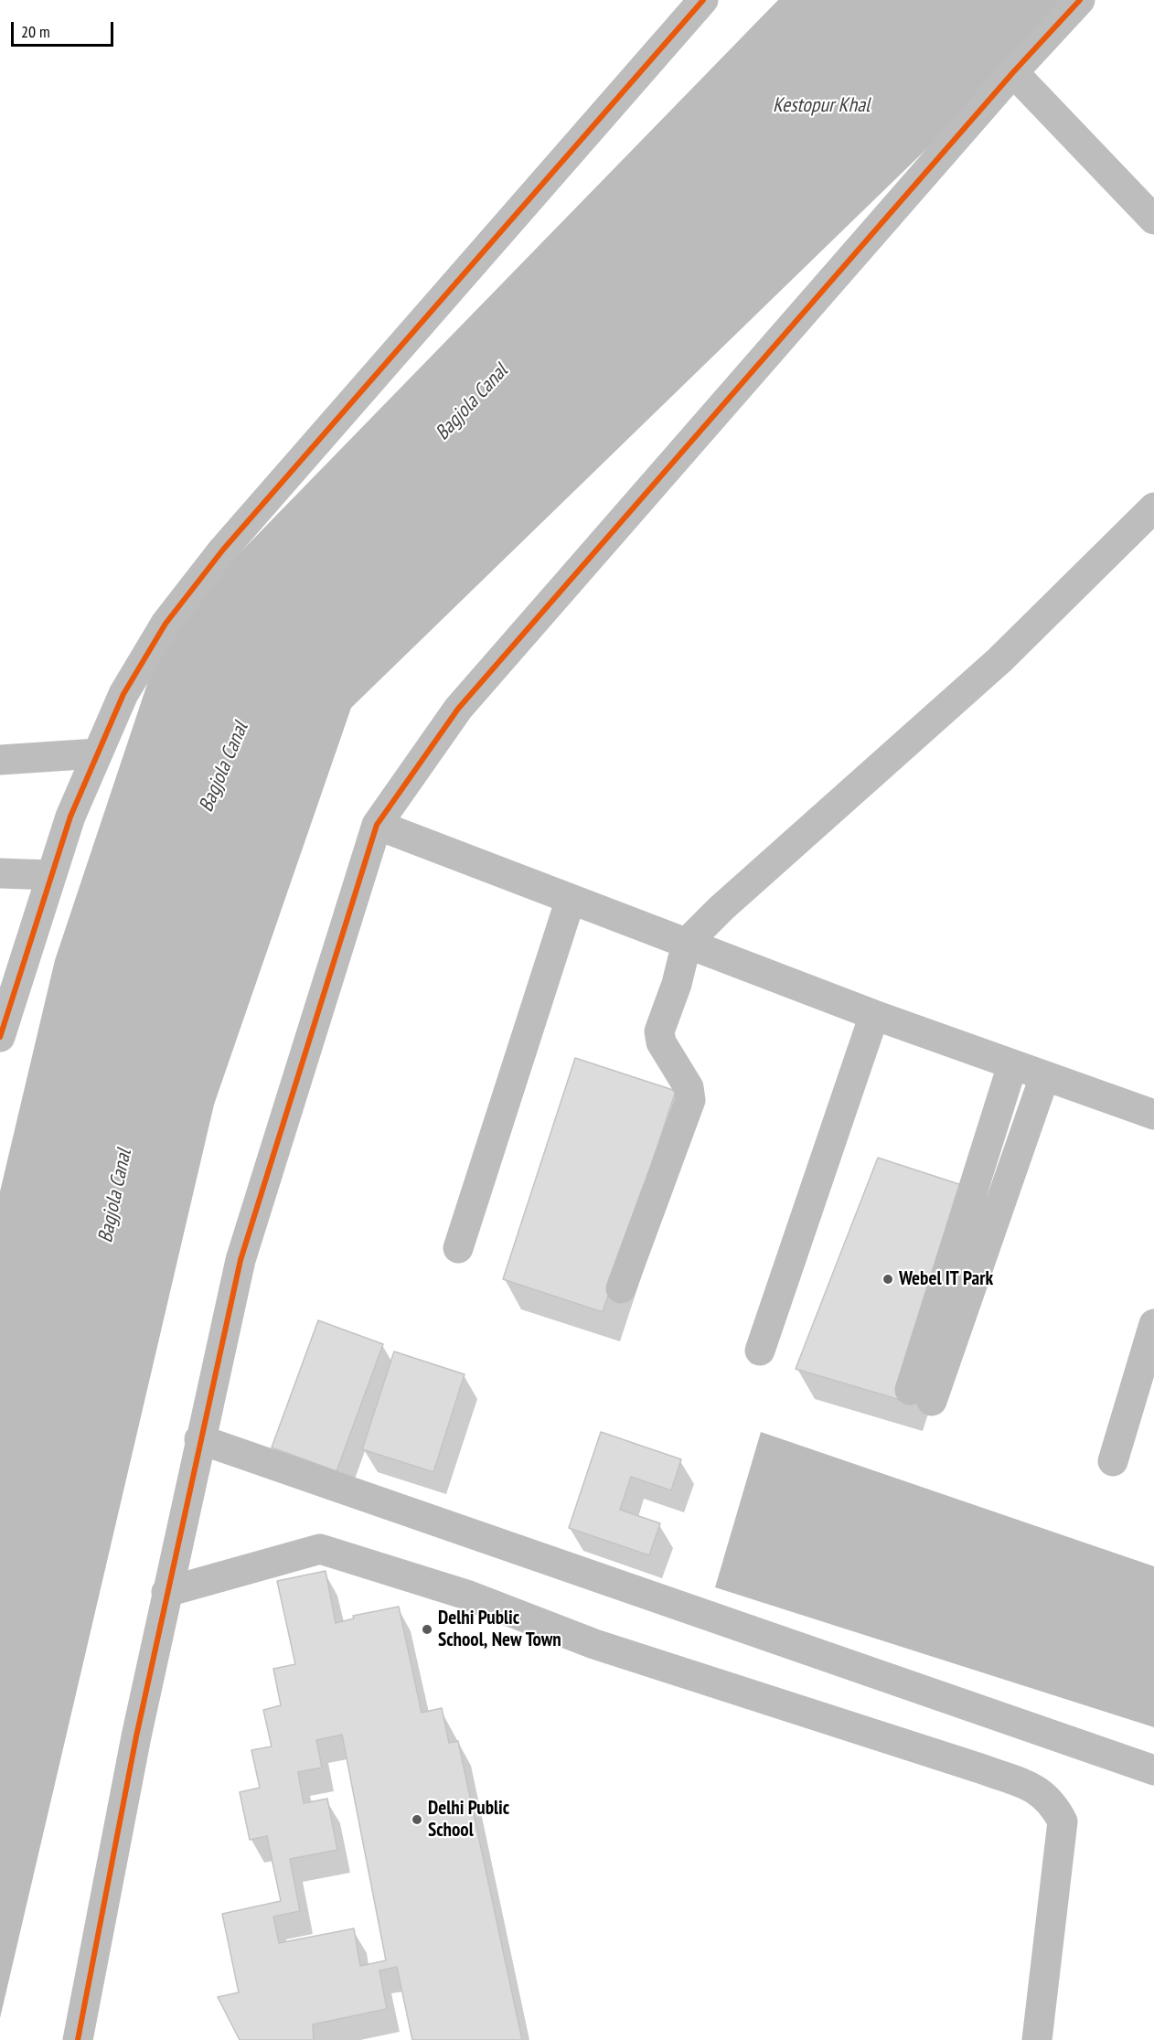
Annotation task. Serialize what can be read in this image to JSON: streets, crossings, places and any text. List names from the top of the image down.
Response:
{
  "water": ["Kestopur Khal", "Bagjola Canal"],
  "places": ["Webel IT Park", "Delhi Public School, New Town", "Delhi Public School"],
  "scale_bar": "20 m"
}
